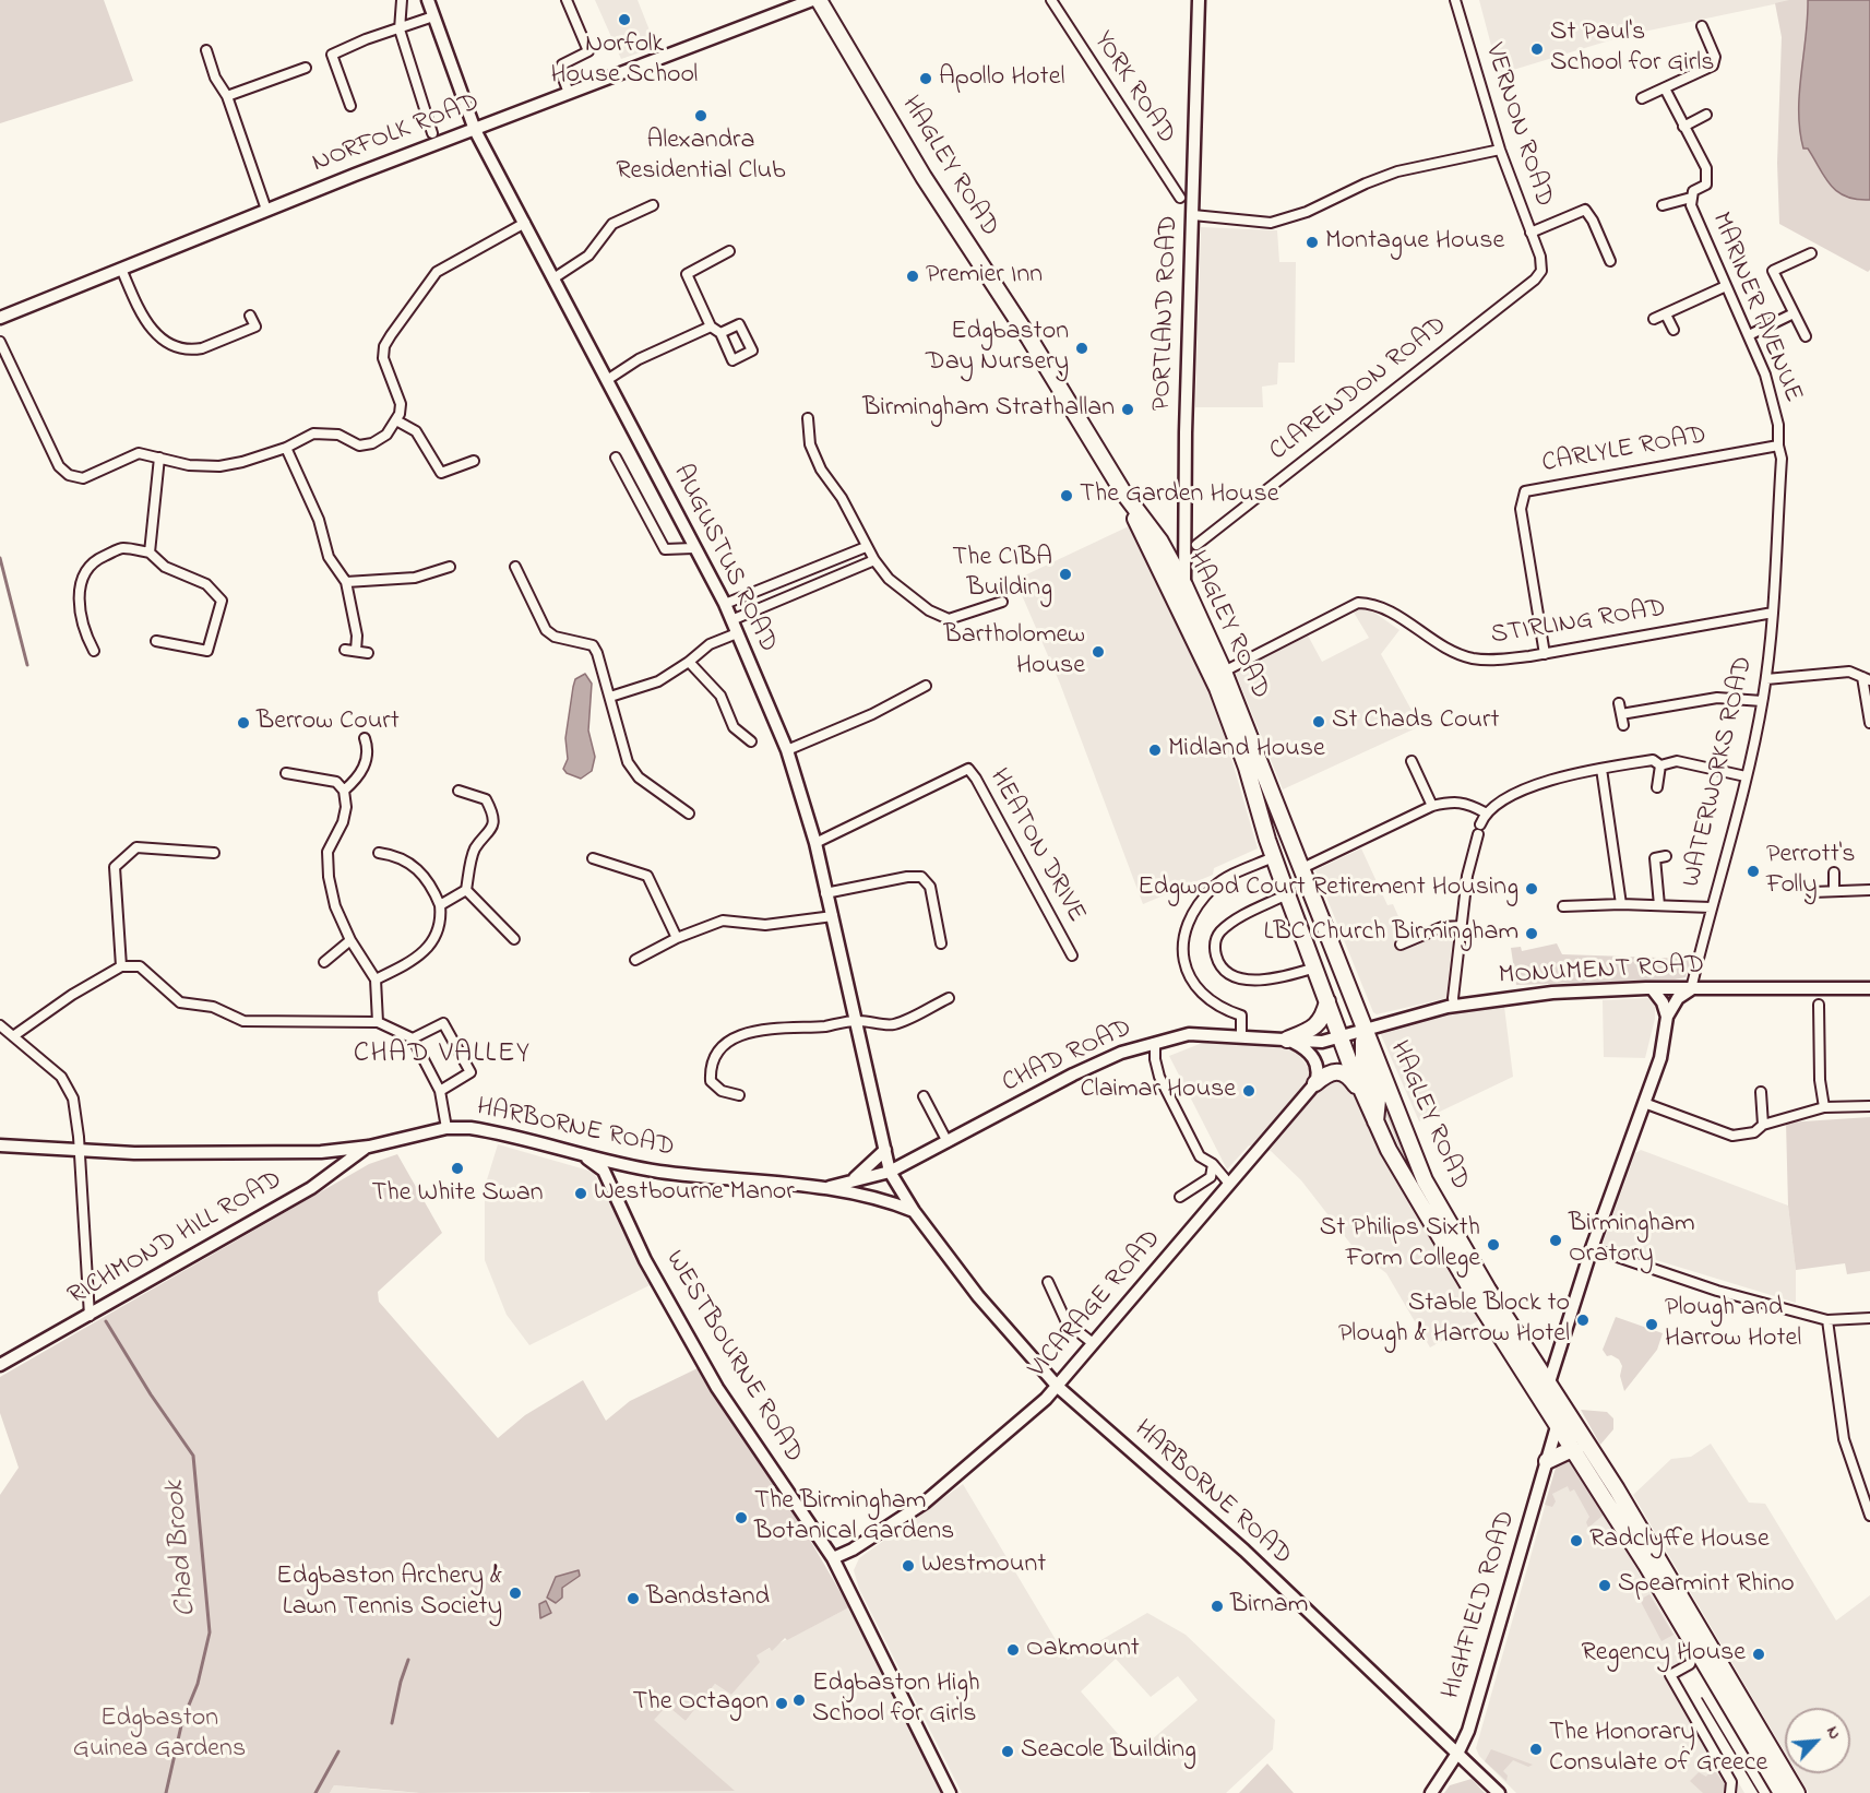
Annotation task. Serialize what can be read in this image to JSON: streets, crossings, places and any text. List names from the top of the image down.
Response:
{
  "streets": {
    "highway": ["HAGLEY ROAD"],
    "main road": [
      "NORFOLK ROAD",
      "PORTLAND ROAD",
      "AUGUSTUS ROAD",
      "MONUMENT ROAD",
      "CHAD ROAD",
      "HARBORNE ROAD",
      "RICHMOND HILL ROAD",
      "VICARAGE ROAD",
      "WESTBOURNE ROAD",
      "HIGHFIELD ROAD"
    ],
    "street": [
      "YORK ROAD",
      "VERNON ROAD",
      "MARINER AVENUE",
      "CLARENDON ROAD",
      "CARLYLE ROAD",
      "STIRLING ROAD",
      "WATERWORKS ROAD",
      "HEATON DRIVE"
    ]
  },
  "crossings": [
    ["VERNON ROAD", "CLARENDON ROAD"],
    ["NORFOLK ROAD", "AUGUSTUS ROAD"],
    ["HAGLEY ROAD", "PORTLAND ROAD"],
    ["HAGLEY ROAD", "STIRLING ROAD"],
    ["HAGLEY ROAD", "MONUMENT ROAD"],
    ["HAGLEY ROAD", "CHAD ROAD"],
    ["HAGLEY ROAD", "HIGHFIELD ROAD"],
    ["MARINER AVENUE", "CARLYLE ROAD"],
    ["MARINER AVENUE", "WATERWORKS ROAD"],
    ["CARLYLE ROAD", "STIRLING ROAD"],
    ["CARLYLE ROAD", "WATERWORKS ROAD"],
    ["AUGUSTUS ROAD", "HEATON DRIVE"],
    ["AUGUSTUS ROAD", "CHAD ROAD"],
    ["AUGUSTUS ROAD", "HARBORNE ROAD"],
    ["STIRLING ROAD", "WATERWORKS ROAD"],
    ["WATERWORKS ROAD", "MONUMENT ROAD"],
    ["MONUMENT ROAD", "CHAD ROAD"],
    ["CHAD ROAD", "HARBORNE ROAD"],
    ["HARBORNE ROAD", "RICHMOND HILL ROAD"],
    ["HARBORNE ROAD", "VICARAGE ROAD"],
    ["HARBORNE ROAD", "WESTBOURNE ROAD"],
    ["HARBORNE ROAD", "HIGHFIELD ROAD"],
    ["VICARAGE ROAD", "WESTBOURNE ROAD"]
  ],
  "districts": ["CHAD VALLEY"],
  "water": ["Chad Brook"],
  "parks": ["Edgbaston Guinea Gardens"],
  "places": [
    "Norfolk House School",
    "St Paul's School for Girls",
    "Apollo Hotel",
    "Alexandra Residential Club",
    "Montague House",
    "Premier Inn",
    "Edgbaston Day Nursery",
    "Birmingham Strathallan",
    "The Garden House",
    "The CIBA Building",
    "Bartholomew House",
    "St Chads Court",
    "Berrow Court",
    "Midland House",
    "Perrott's Folly",
    "Edgwood Court Retirement Housing",
    "LBC Church Birmingham",
    "Claimar House",
    "The White Swan",
    "Westbourne Manor",
    "Birmingham Oratory",
    "St Philips Sixth Form College",
    "Stable Block to Plough & Harrow Hotel",
    "Plough and Harrow Hotel",
    "The Birmingham Botanical Gardens",
    "Radclyffe House",
    "Westmount",
    "Spearmint Rhino",
    "Edgbaston Archery & Lawn Tennis Society",
    "Bandstand",
    "Birnam",
    "Oakmount",
    "Regency House",
    "Edgbaston High School for Girls",
    "The Octagon",
    "The Honorary Consulate of Greece",
    "Seacole Building"
  ],
  "north": "top right"
}
